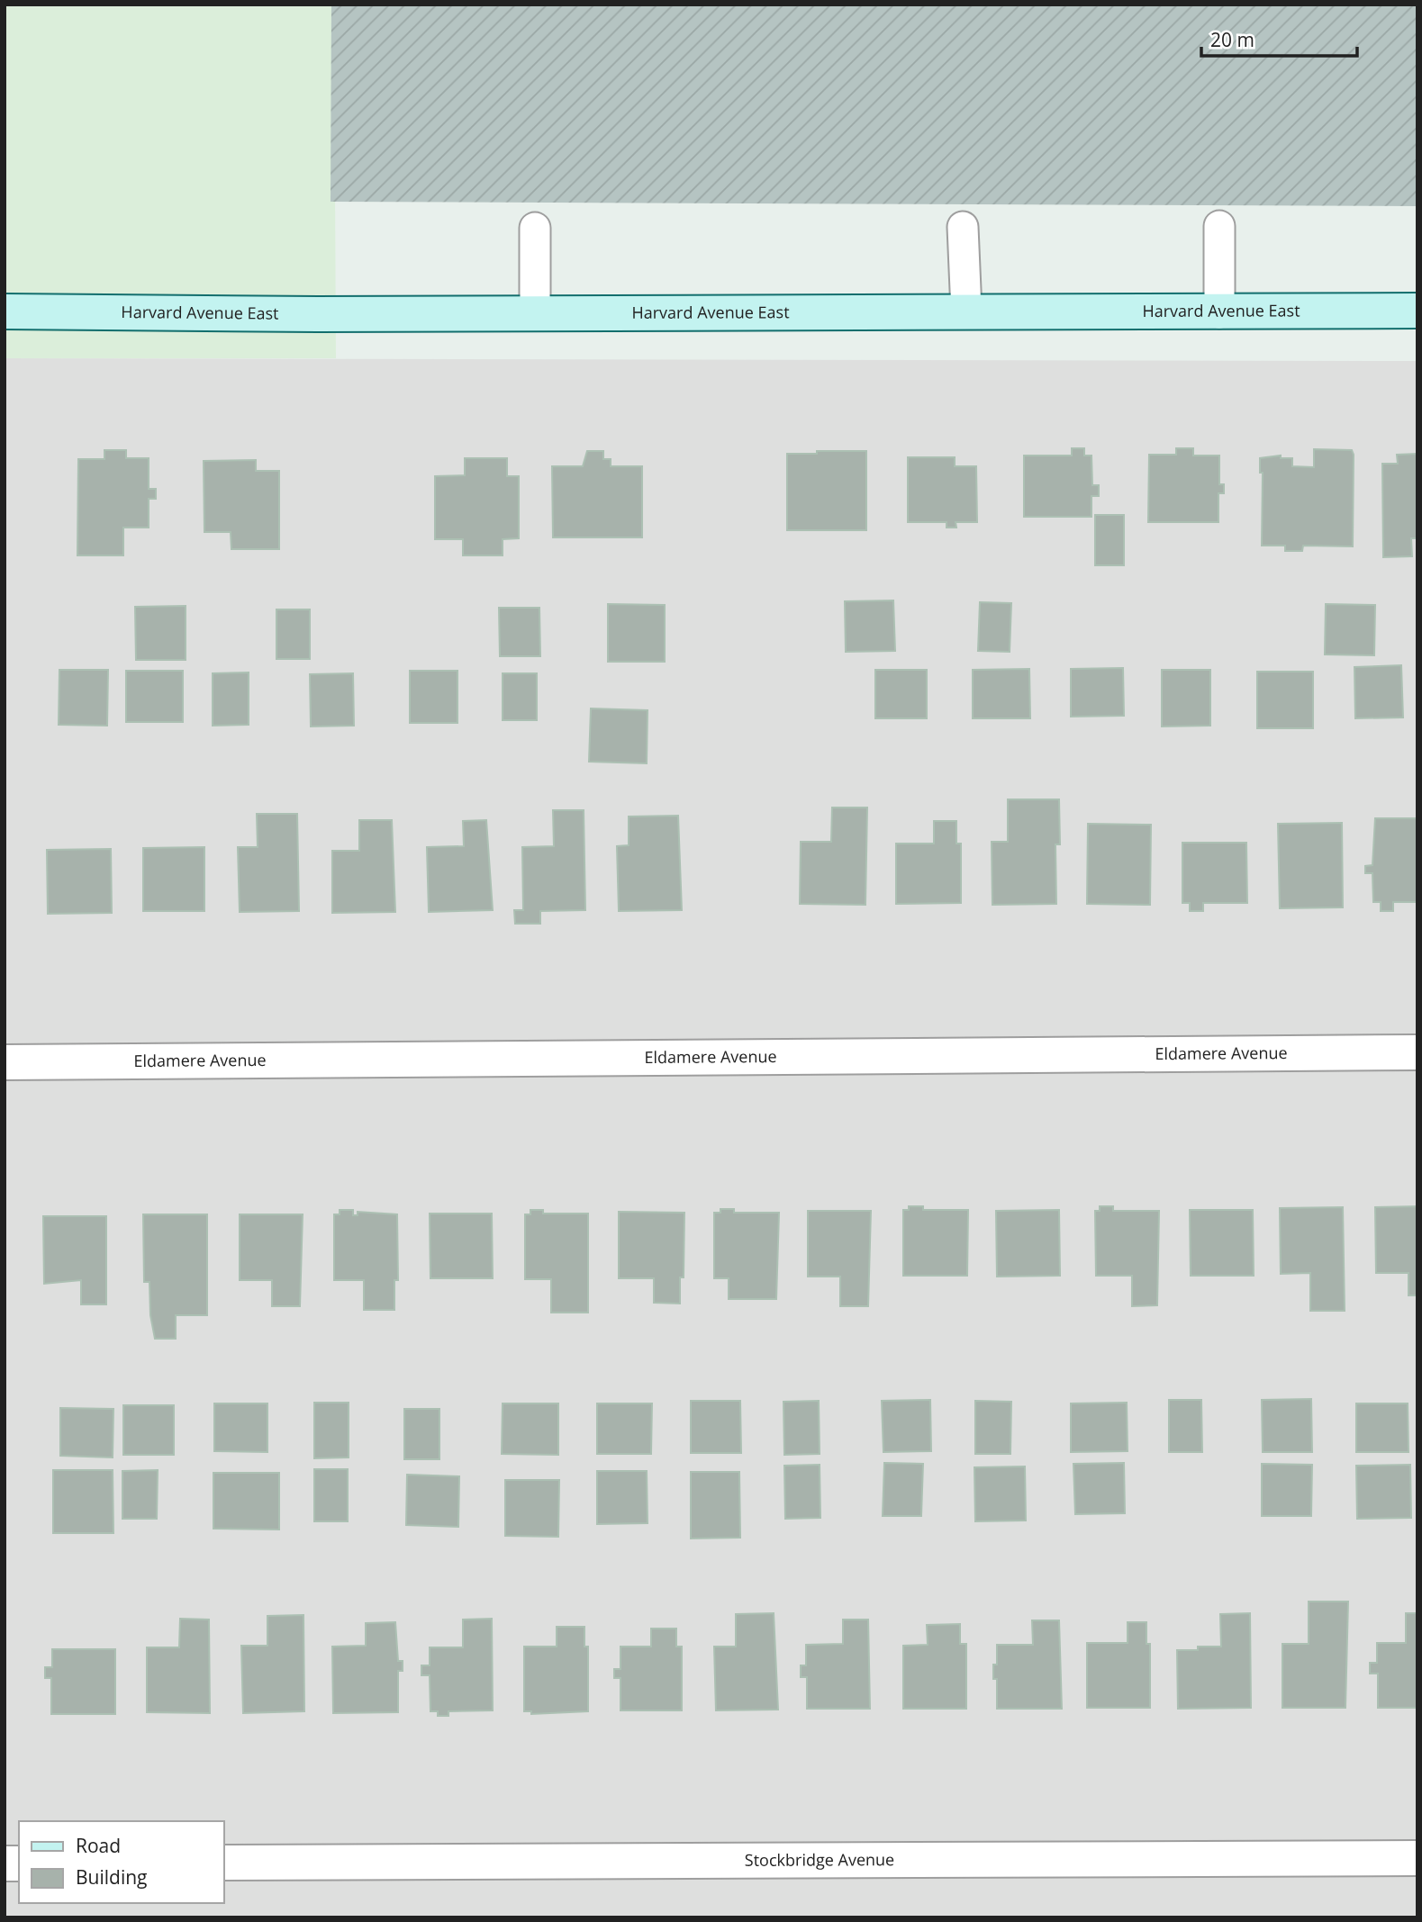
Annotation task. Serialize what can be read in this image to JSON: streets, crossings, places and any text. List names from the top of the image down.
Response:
{
  "streets": {
    "main road": ["Harvard Avenue East"],
    "street": ["Eldamere Avenue", "Stockbridge Avenue"]
  },
  "legend": ["Road", "Building"],
  "scale_bar": "20 m"
}
